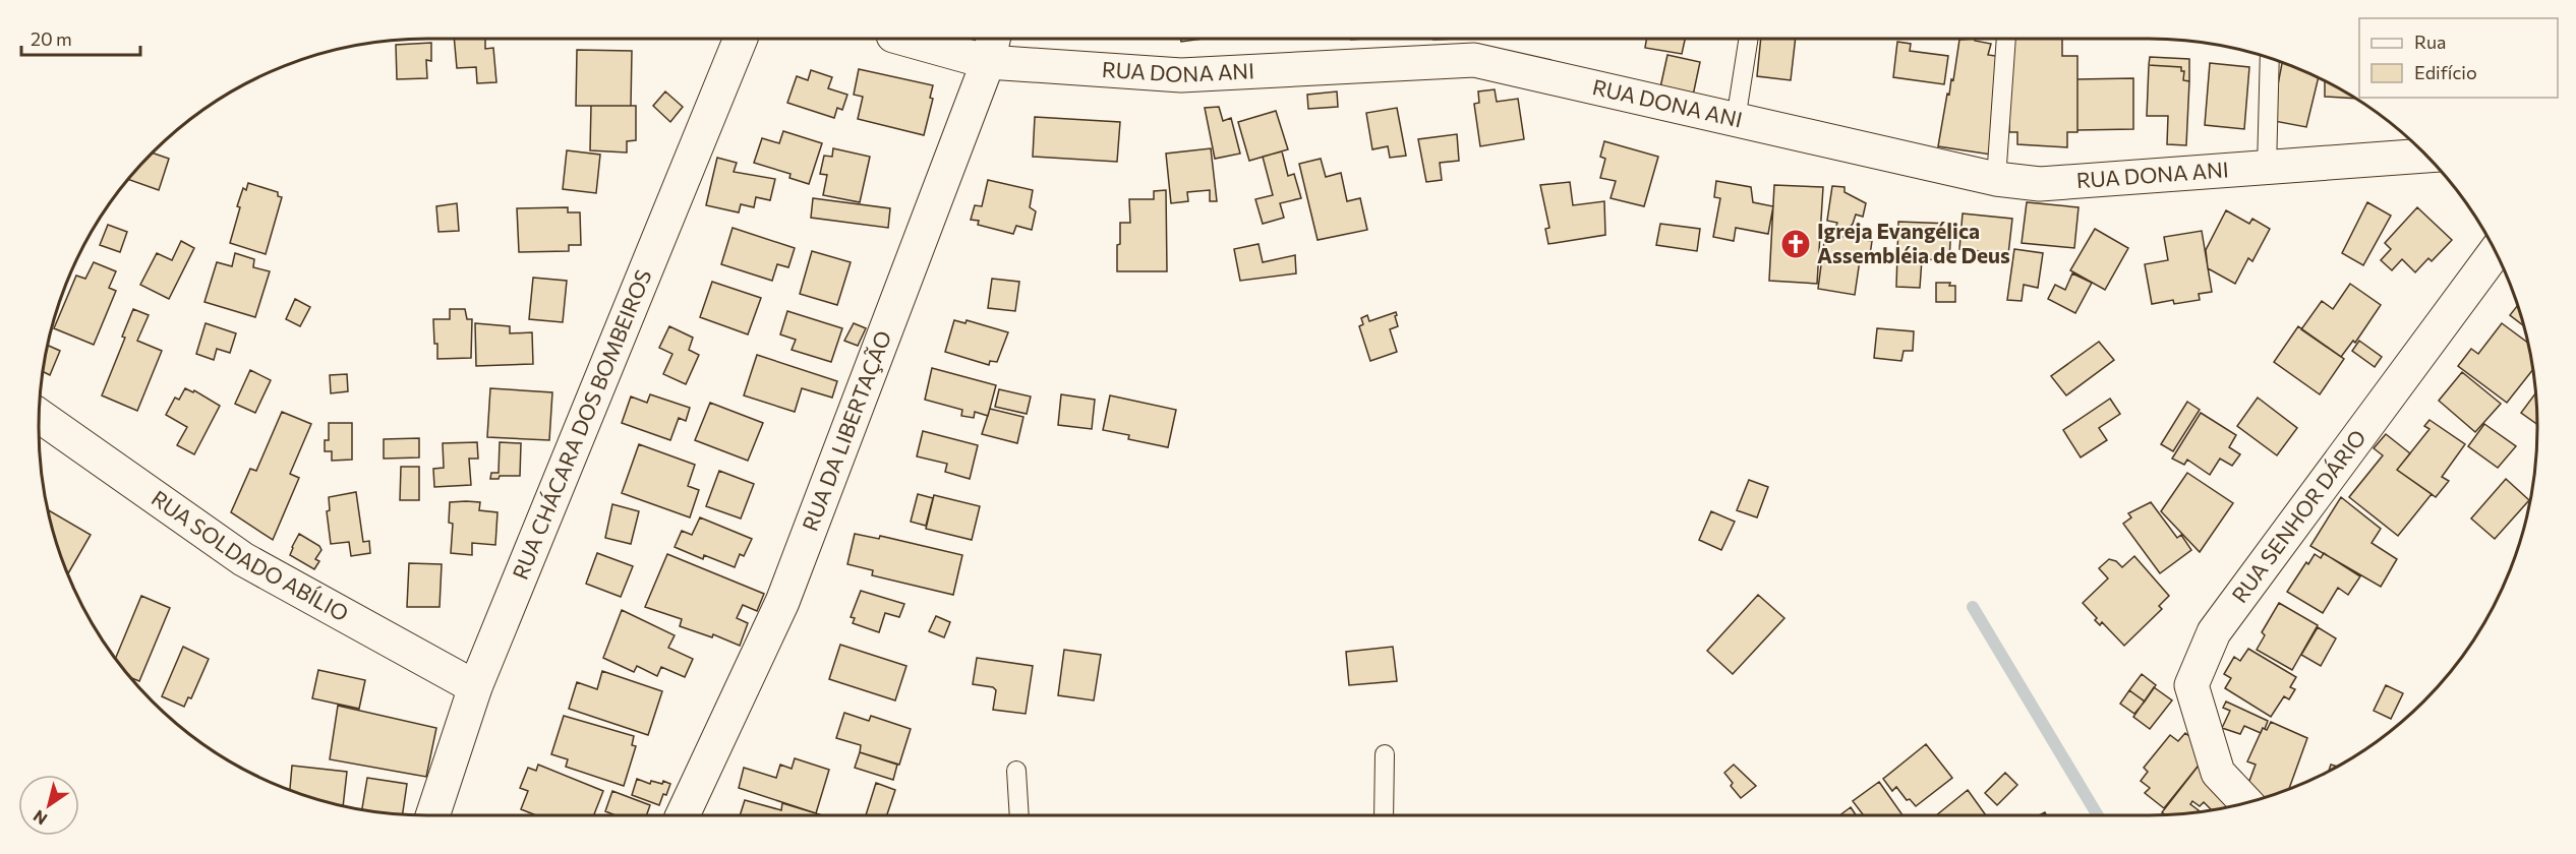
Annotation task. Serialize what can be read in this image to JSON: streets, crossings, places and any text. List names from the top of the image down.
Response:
{
  "streets": {
    "street": [
      "RUA DONA ANI",
      "RUA CHÁCARA DOS BOMBEIROS",
      "RUA DA LIBERTAÇÃO",
      "RUA SENHOR DÁRIO",
      "RUA SOLDADO ABÍLIO"
    ]
  },
  "crossings": [
    ["RUA DONA ANI", "RUA DA LIBERTAÇÃO"],
    ["RUA CHÁCARA DOS BOMBEIROS", "RUA SOLDADO ABÍLIO"]
  ],
  "places": {
    "church": ["Igreja Evangélica Assembléia de Deus"]
  },
  "legend": ["Rua", "Edifício"],
  "scale_bar": "20 m",
  "north": "bottom left"
}
